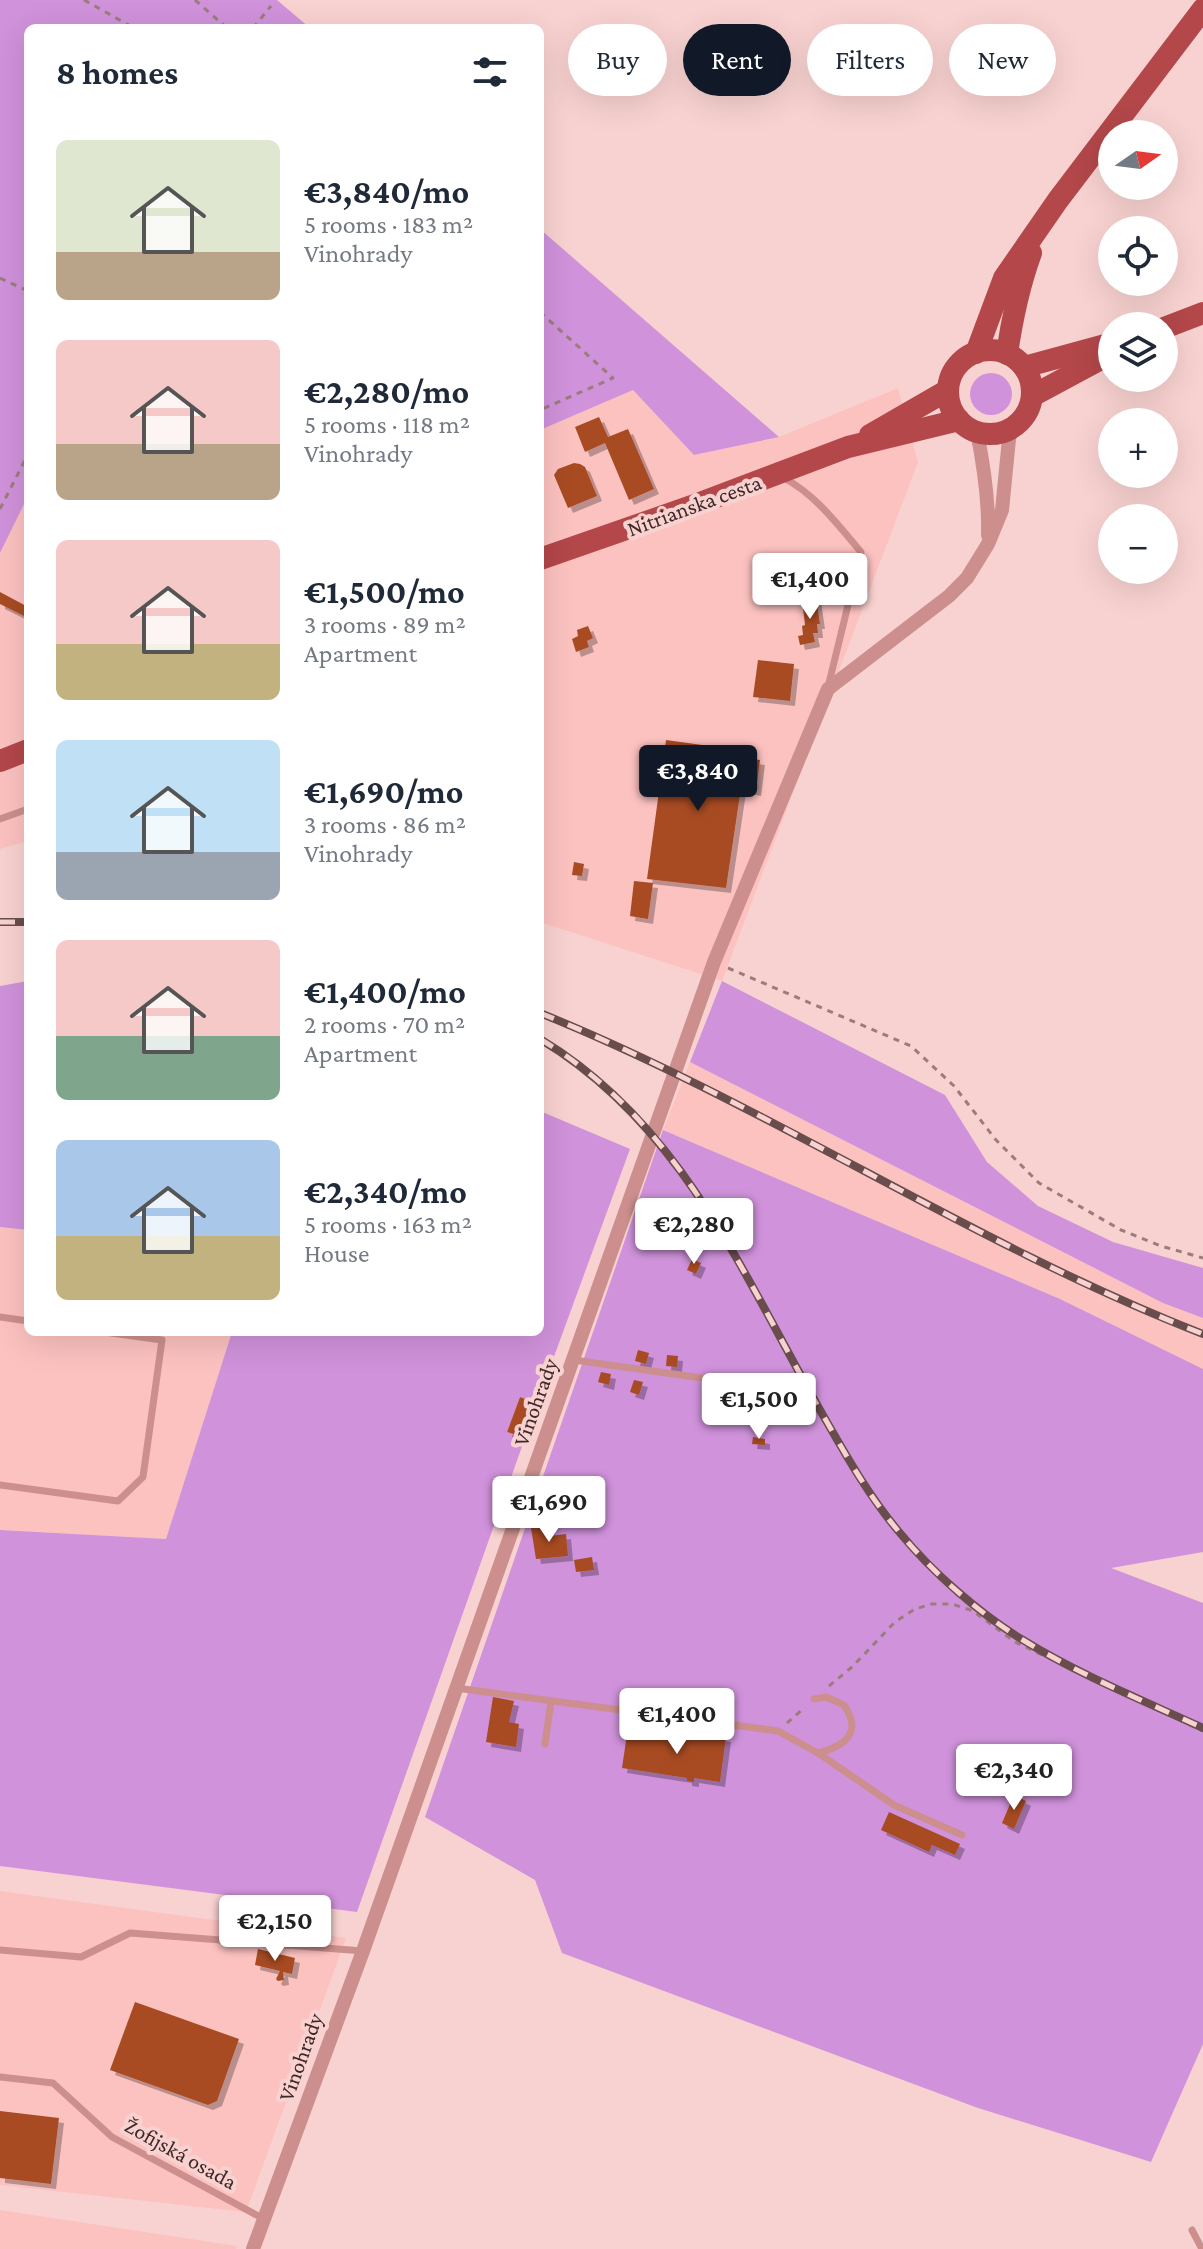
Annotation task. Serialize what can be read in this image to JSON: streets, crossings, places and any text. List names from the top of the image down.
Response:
{
  "streets": {
    "main road": ["Nitrianska cesta"],
    "street": ["Vinohrady"],
    "lane": ["Žofijská osada"]
  },
  "crossings": [
    ["Nitrianska cesta", "Vinohrady"],
    ["Vinohrady", "Žofijská osada"]
  ],
  "north": "right",
  "page": {
    "chip": [
      "Buy",
      "Rent",
      "Filters",
      "New"
    ],
    "heading": "8 homes",
    "map_buttons": ["+", "−"],
    "list": [
      {
        "name": "€3,840/mo",
        "note": "5 rooms · 183 m² · Vinohrady"
      },
      {
        "name": "€2,280/mo",
        "note": "5 rooms · 118 m² · Vinohrady"
      },
      {
        "name": "€1,500/mo",
        "note": "3 rooms · 89 m² · Apartment"
      },
      {
        "name": "€1,690/mo",
        "note": "3 rooms · 86 m² · Vinohrady"
      },
      {
        "name": "€1,400/mo",
        "note": "2 rooms · 70 m² · Apartment"
      },
      {
        "name": "€2,340/mo",
        "note": "5 rooms · 163 m² · House"
      }
    ],
    "price": [
      "€1,400",
      "€3,840",
      "€2,280",
      "€1,500",
      "€1,690",
      "€1,400",
      "€2,340",
      "€2,150"
    ]
  }
}
